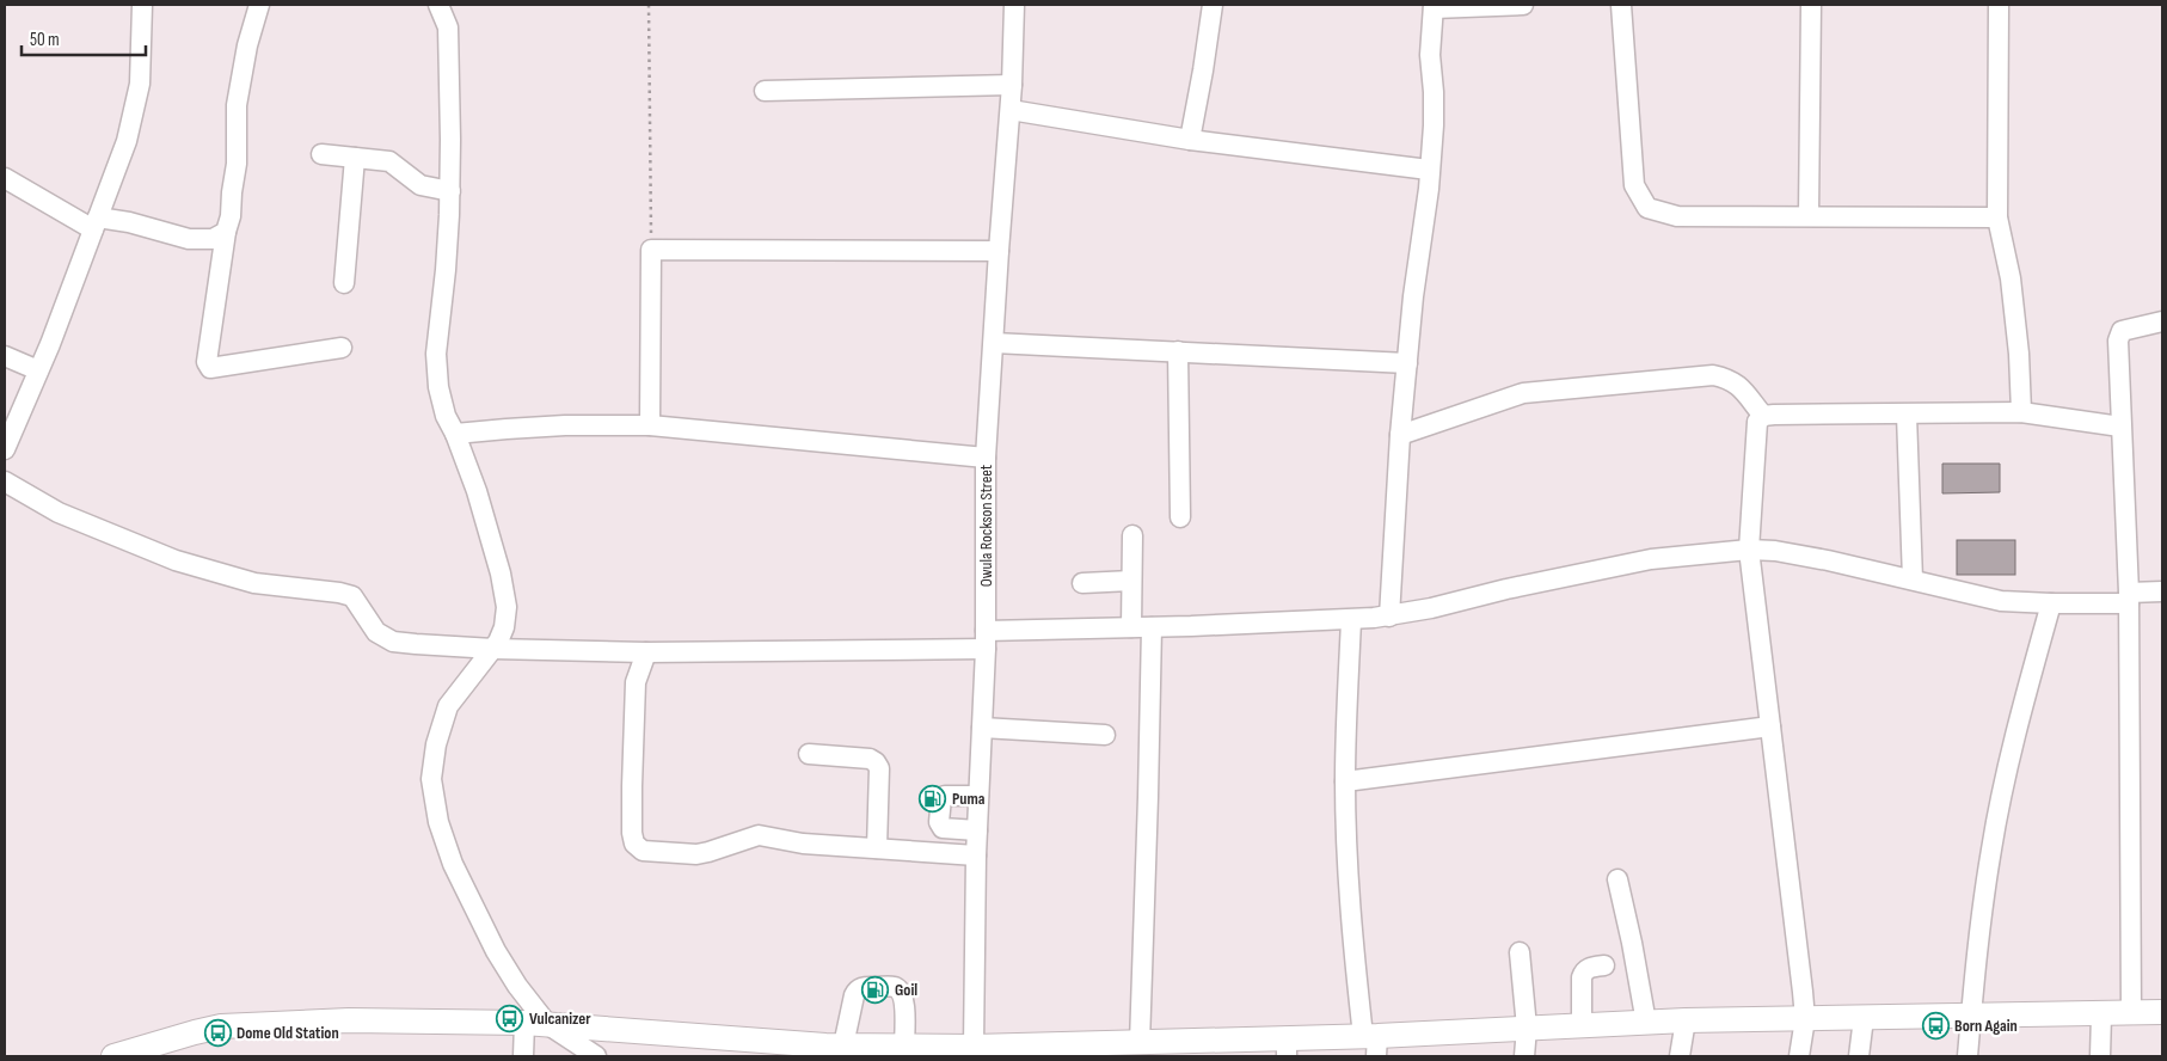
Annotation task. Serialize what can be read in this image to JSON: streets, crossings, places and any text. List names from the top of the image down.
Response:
{
  "streets": {
    "street": ["Owula Rockson Street"]
  },
  "places": {
    "fuel station": ["Puma", "Goil"],
    "bus stop": ["Vulcanizer", "Born Again", "Dome Old Station"]
  },
  "scale_bar": "50 m"
}
